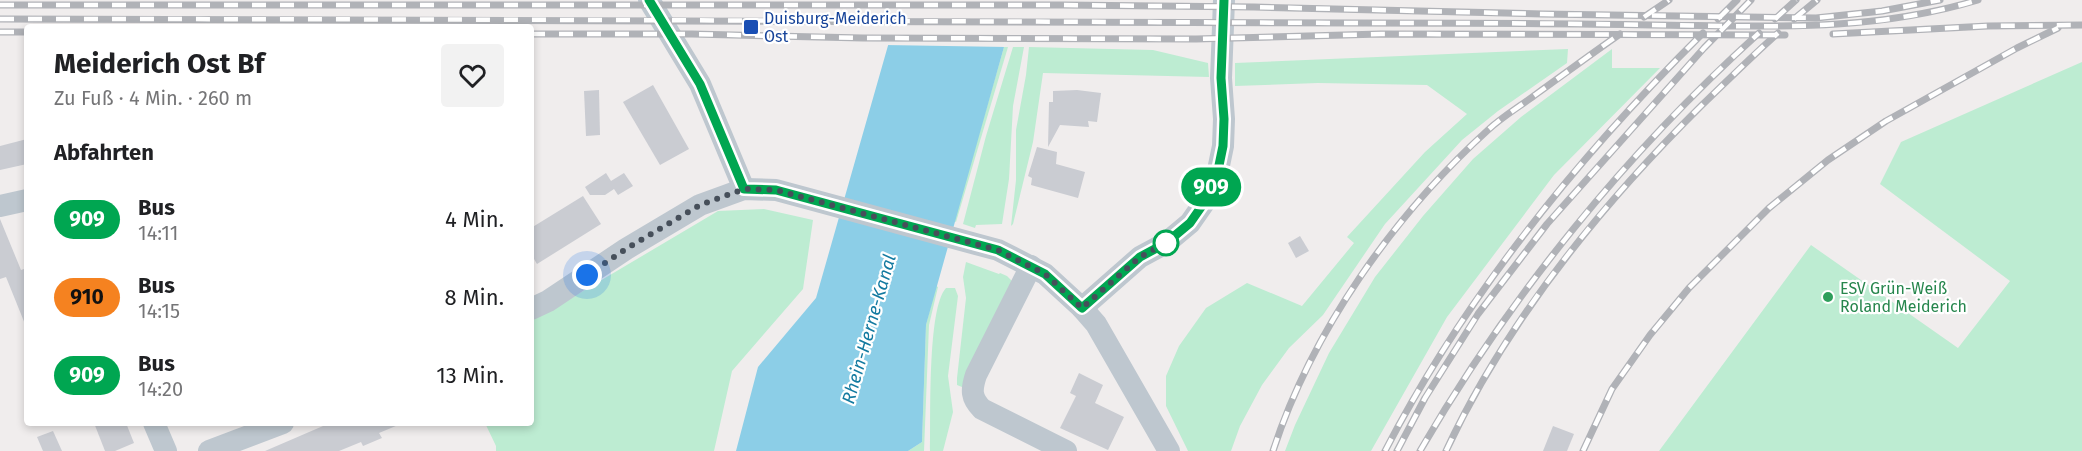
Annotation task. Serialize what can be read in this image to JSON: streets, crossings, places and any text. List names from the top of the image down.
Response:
{
  "water": ["Rhein-Herne-Kanal"],
  "places": {
    "transit": ["Duisburg-Meiderich Ost"],
    "other": ["ESV Grün-Weiß Roland Meiderich"]
  },
  "lines": ["bus line 909"],
  "page": {
    "on_map": "909",
    "heading": [
      ["Meiderich Ost Bf", "Zu Fuß · 4 Min. · 260 m"],
      "Abfahrten"
    ],
    "list": [
      {
        "mark": "909",
        "name": "Bus",
        "note": "14:11",
        "value": "4 Min."
      },
      {
        "mark": "910",
        "name": "Bus",
        "note": "14:15",
        "value": "8 Min."
      },
      {
        "mark": "909",
        "name": "Bus",
        "note": "14:20",
        "value": "13 Min."
      }
    ]
  }
}
